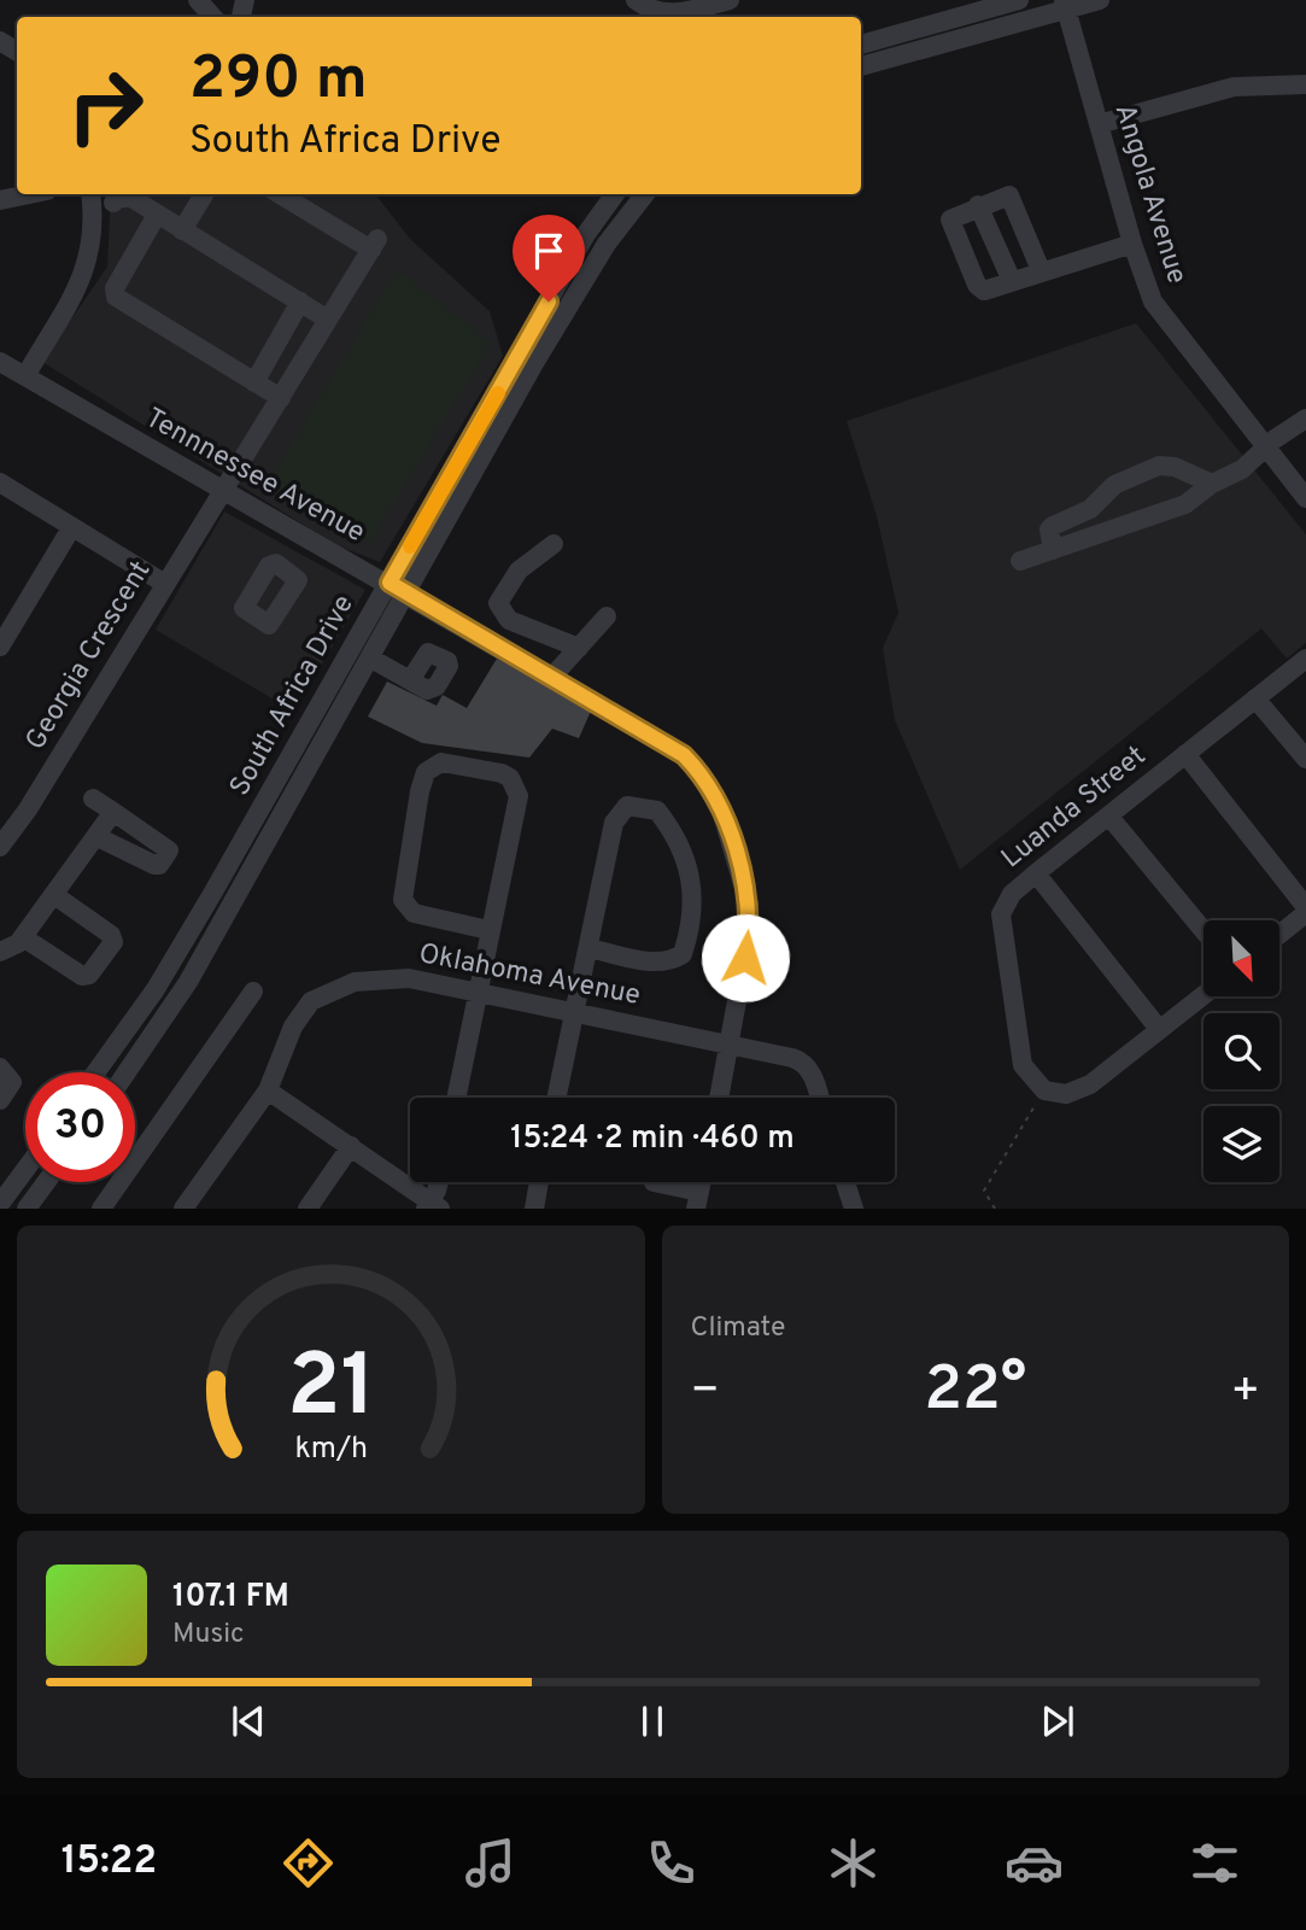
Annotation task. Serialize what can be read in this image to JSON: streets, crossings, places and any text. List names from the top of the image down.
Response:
{
  "streets": {
    "street": [
      "Angola Avenue",
      "Tennnessee Avenue",
      "Georgia Crescent",
      "South Africa Drive",
      "Luanda Street",
      "Oklahoma Avenue"
    ]
  },
  "crossings": [
    ["Tennnessee Avenue", "Georgia Crescent"],
    ["Tennnessee Avenue", "South Africa Drive"],
    ["Tennnessee Avenue", "Oklahoma Avenue"]
  ],
  "north": "bottom right",
  "page": {
    "turn": ["290 m", "South Africa Drive"],
    "limit": "30",
    "trip": "15:24 · 2 min · 460 m",
    "tile": "Climate",
    "heat": ["−", "22°", "+"],
    "song": ["107.1 FM", "Music"],
    "tabs": "15:22",
    "gauge": ["21", "km/h"]
  }
}
